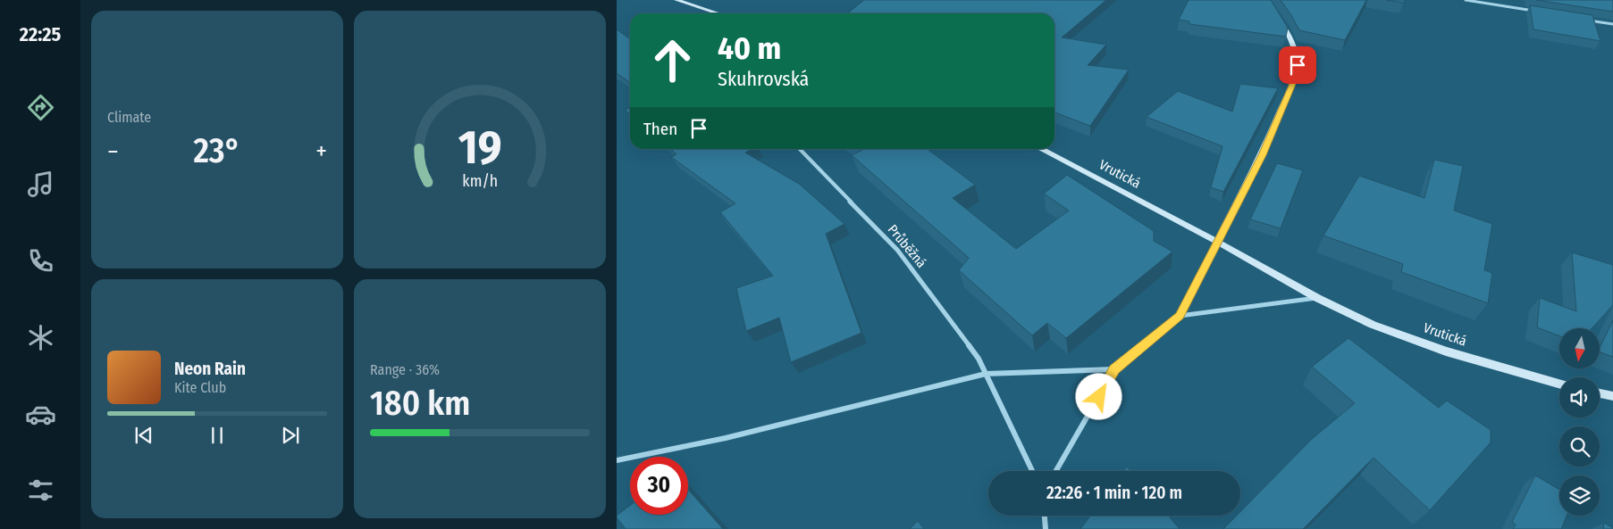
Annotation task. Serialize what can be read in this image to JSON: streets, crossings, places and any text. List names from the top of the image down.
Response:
{
  "streets": {
    "street": ["Vrutická", "Průběžná"]
  },
  "north": "bottom",
  "page": {
    "tabs": "22:25",
    "tile": [
      "Climate",
      ["Range · 36%", "180 km"]
    ],
    "turn": ["40 m", "Skuhrovská"],
    "then": "Then",
    "heat": ["−", "23°", "+"],
    "song": ["Neon Rain", "Kite Club"],
    "limit": "30",
    "trip": "22:26 · 1 min · 120 m",
    "gauge": ["19", "km/h"]
  }
}
